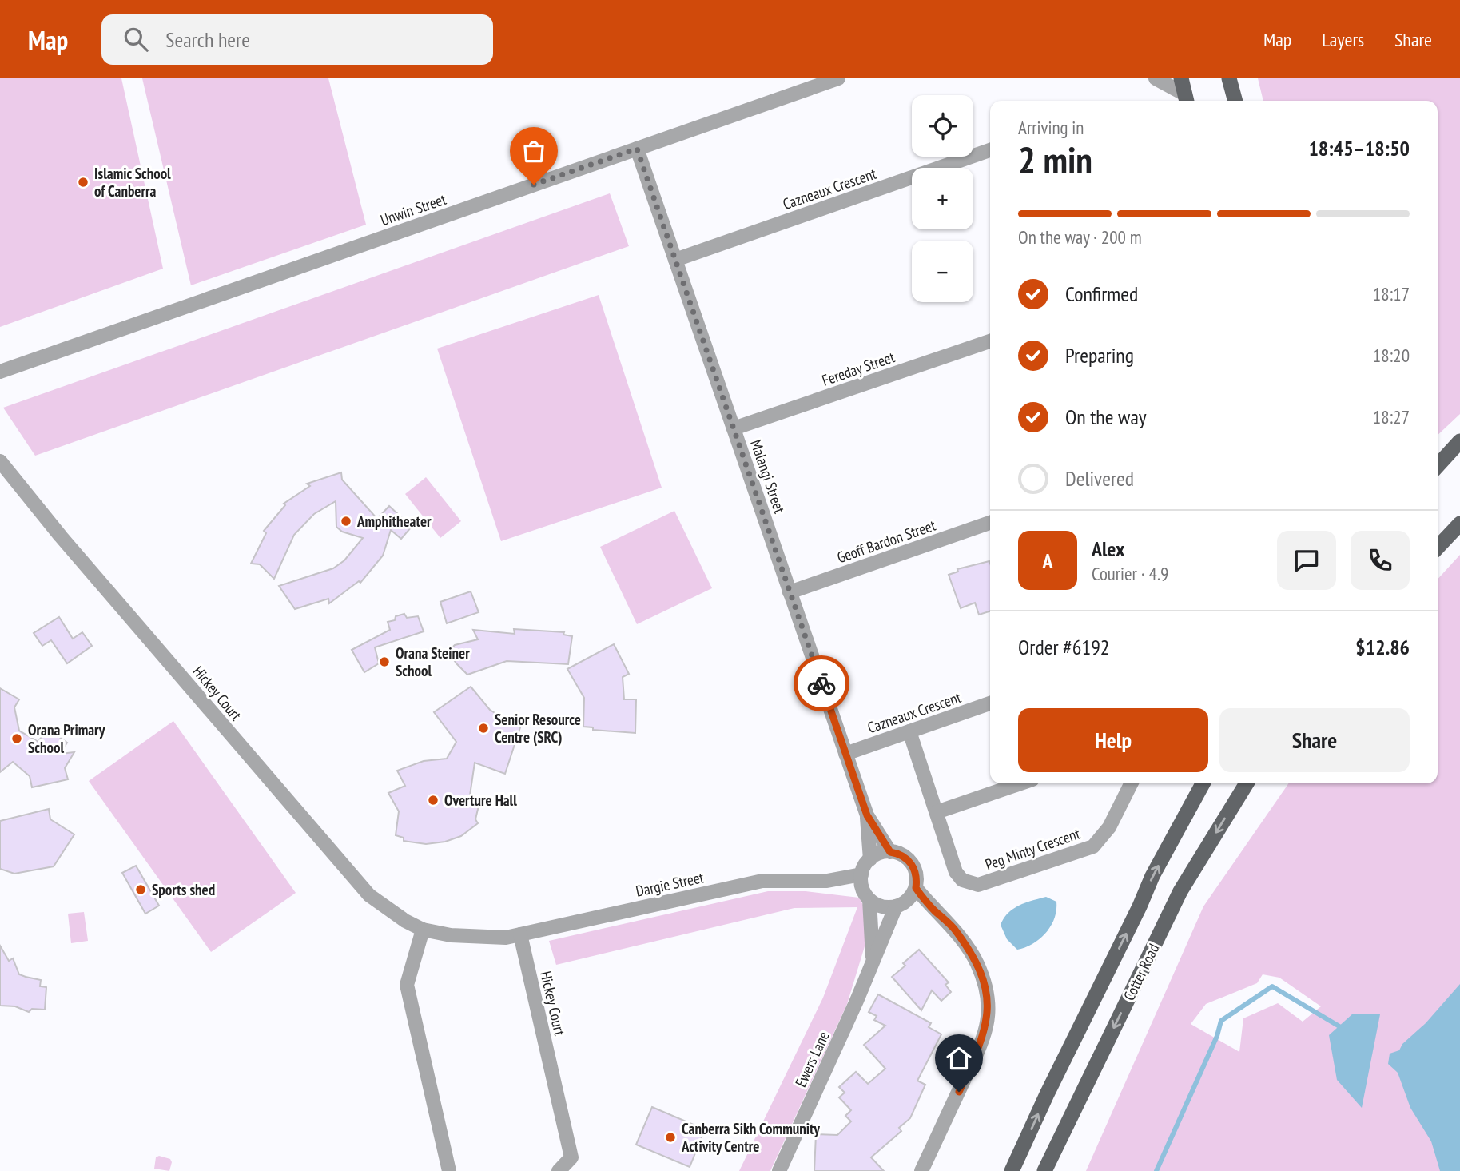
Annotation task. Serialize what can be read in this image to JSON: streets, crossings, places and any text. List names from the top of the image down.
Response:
{
  "streets": {
    "main road": ["Cotter Road"],
    "street": [
      "Cazneaux Crescent",
      "Unwin Street",
      "Fereday Street",
      "Malangi Street",
      "Geoff Bardon Street",
      "Hickey Court",
      "Peg Minty Crescent",
      "Dargie Street",
      "Ewers Lane"
    ]
  },
  "crossings": [
    ["Cazneaux Crescent", "Malangi Street"],
    ["Cazneaux Crescent", "Peg Minty Crescent"],
    ["Unwin Street", "Malangi Street"],
    ["Fereday Street", "Malangi Street"],
    ["Malangi Street", "Geoff Bardon Street"],
    ["Malangi Street", "Dargie Street"],
    ["Malangi Street", "Ewers Lane"],
    ["Hickey Court", "Dargie Street"],
    ["Dargie Street", "Ewers Lane"]
  ],
  "places": [
    "Islamic School of Canberra",
    "Amphitheater",
    "Orana Steiner School",
    "Senior Resource Centre (SRC)",
    "Orana Primary School",
    "Overture Hall",
    "Sports shed",
    "Canberra Sikh Community Activity Centre"
  ],
  "page": {
    "header": "Map",
    "search": "Search here",
    "nav": ["Map", "Layers", "Share"],
    "map_buttons": ["+", "−"],
    "heading": ["2 min", "Arriving in", "18:45–18:50"],
    "panel": [
      "Alex",
      "Courier · 4.9",
      "Order #6192",
      "$12.86"
    ],
    "bar": "On the way · 200 m",
    "list": [
      ["Confirmed", "18:17"],
      ["Preparing", "18:20"],
      ["On the way", "18:27"],
      "Delivered"
    ],
    "round": "A",
    "buttons": ["Help", "Share"]
  }
}
